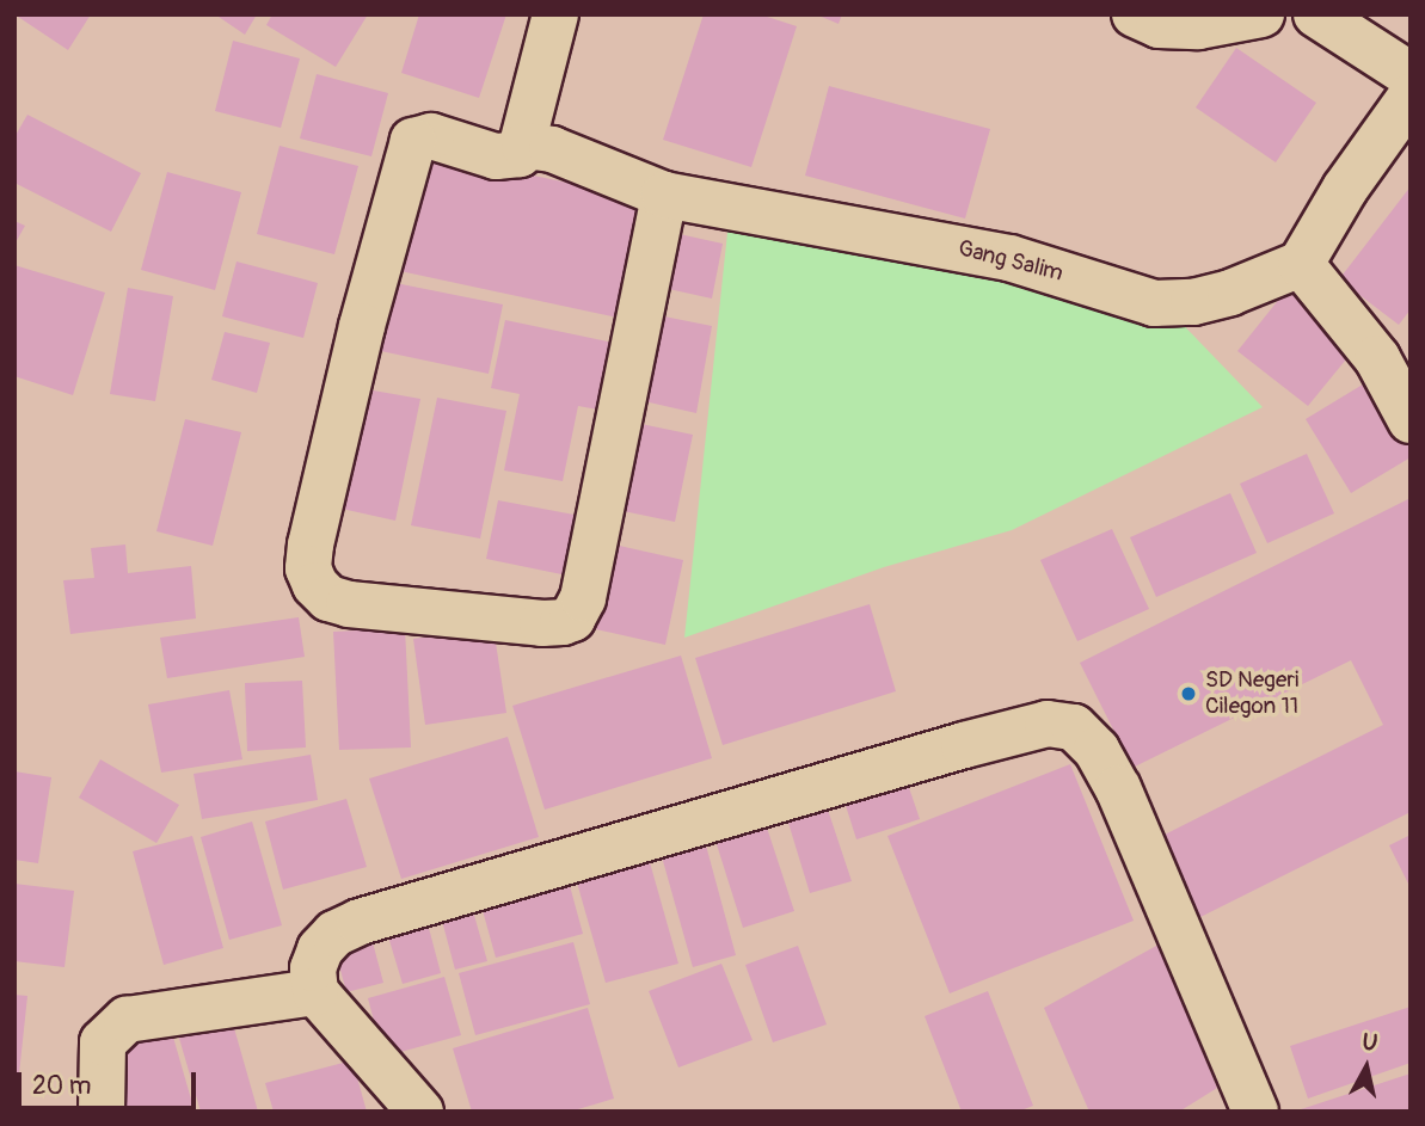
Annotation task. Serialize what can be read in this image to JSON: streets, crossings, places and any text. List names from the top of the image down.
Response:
{
  "streets": {
    "street": ["Gang Salim"]
  },
  "places": ["SD Negeri Cilegon 11"],
  "scale_bar": "20 m",
  "north": "top"
}
